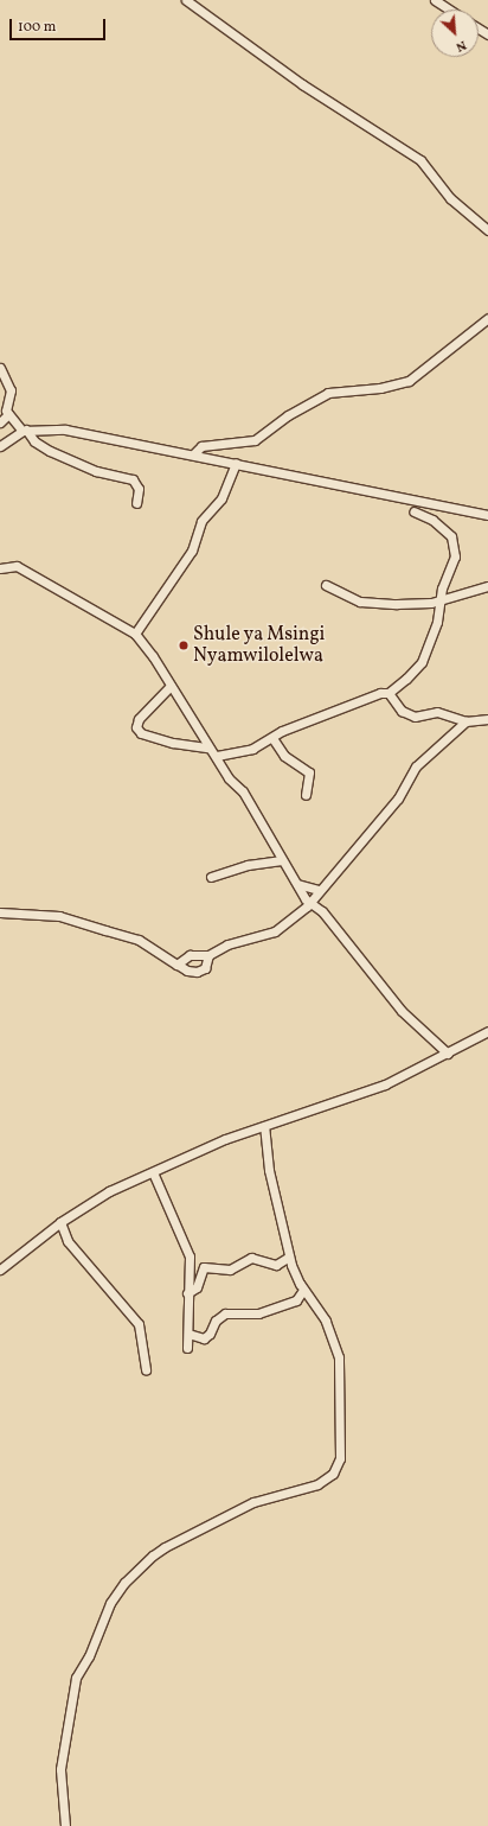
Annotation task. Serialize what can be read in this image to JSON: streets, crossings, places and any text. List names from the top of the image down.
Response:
{
  "places": ["Shule ya Msingi Nyamwilolelwa"],
  "scale_bar": "100 m",
  "north": "bottom right"
}
